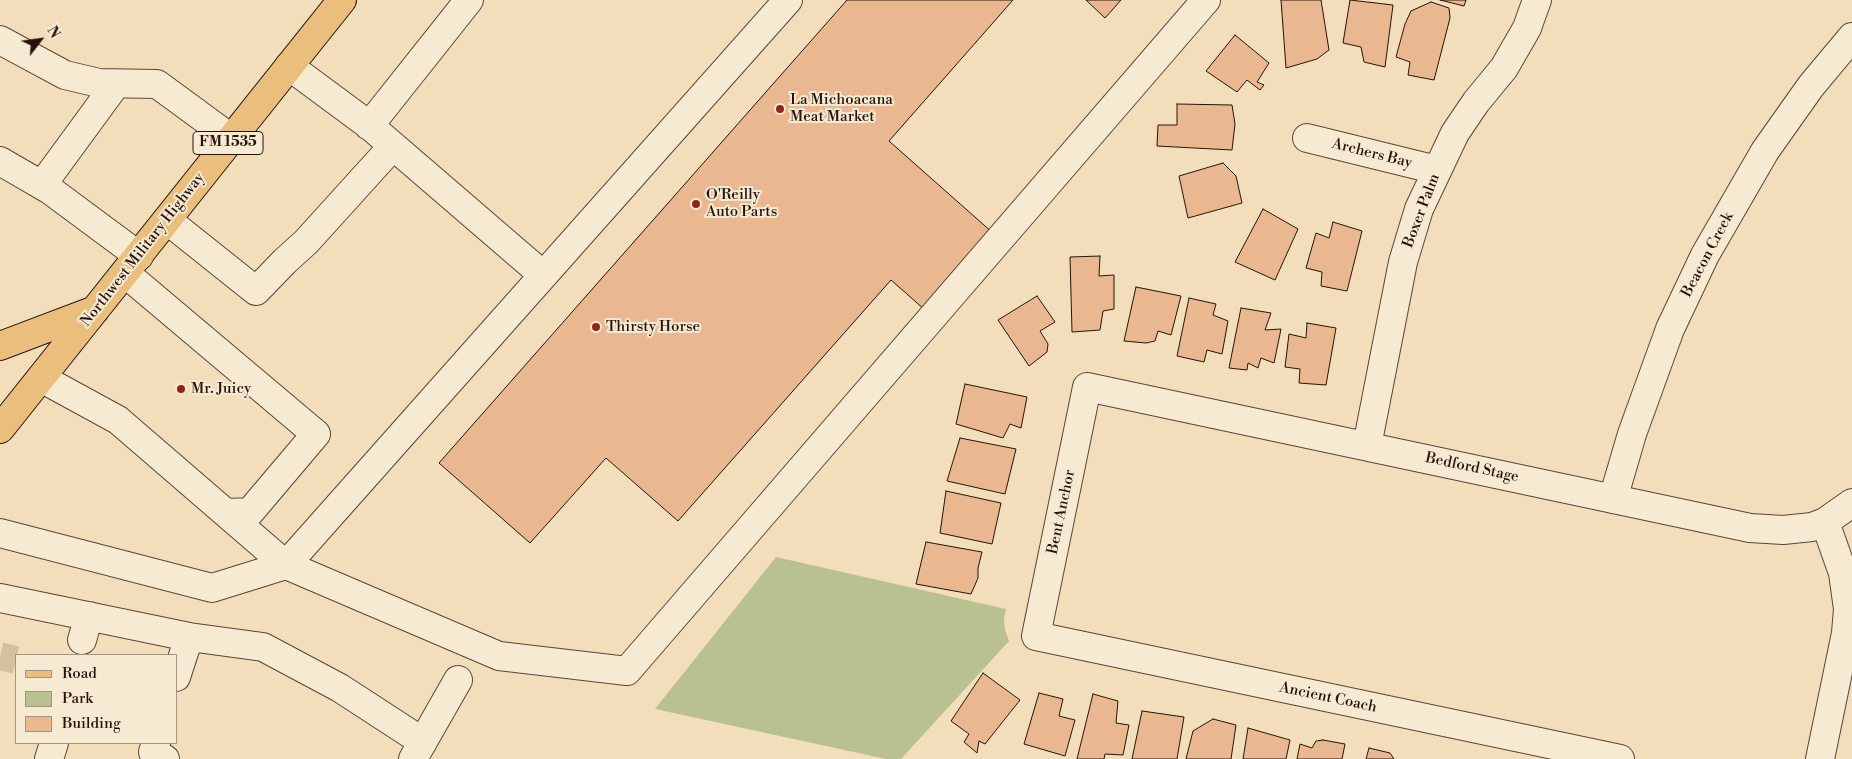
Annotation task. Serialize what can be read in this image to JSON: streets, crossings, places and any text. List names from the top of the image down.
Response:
{
  "streets": {
    "main road": ["FM 1535", "Northwest Military Highway"],
    "street": [
      "Archers Bay",
      "Boxer Palm",
      "Beacon Creek",
      "Bedford Stage",
      "Bent Anchor",
      "Ancient Coach"
    ]
  },
  "crossings": [
    ["Archers Bay", "Boxer Palm"],
    ["Boxer Palm", "Bedford Stage"],
    ["Beacon Creek", "Bedford Stage"],
    ["Bedford Stage", "Bent Anchor"],
    ["Bent Anchor", "Ancient Coach"]
  ],
  "places": [
    "La Michoacana Meat Market",
    "O'Reilly Auto Parts",
    "Thirsty Horse",
    "Mr. Juicy"
  ],
  "legend": ["Road", "Park", "Building"],
  "north": "top right"
}
